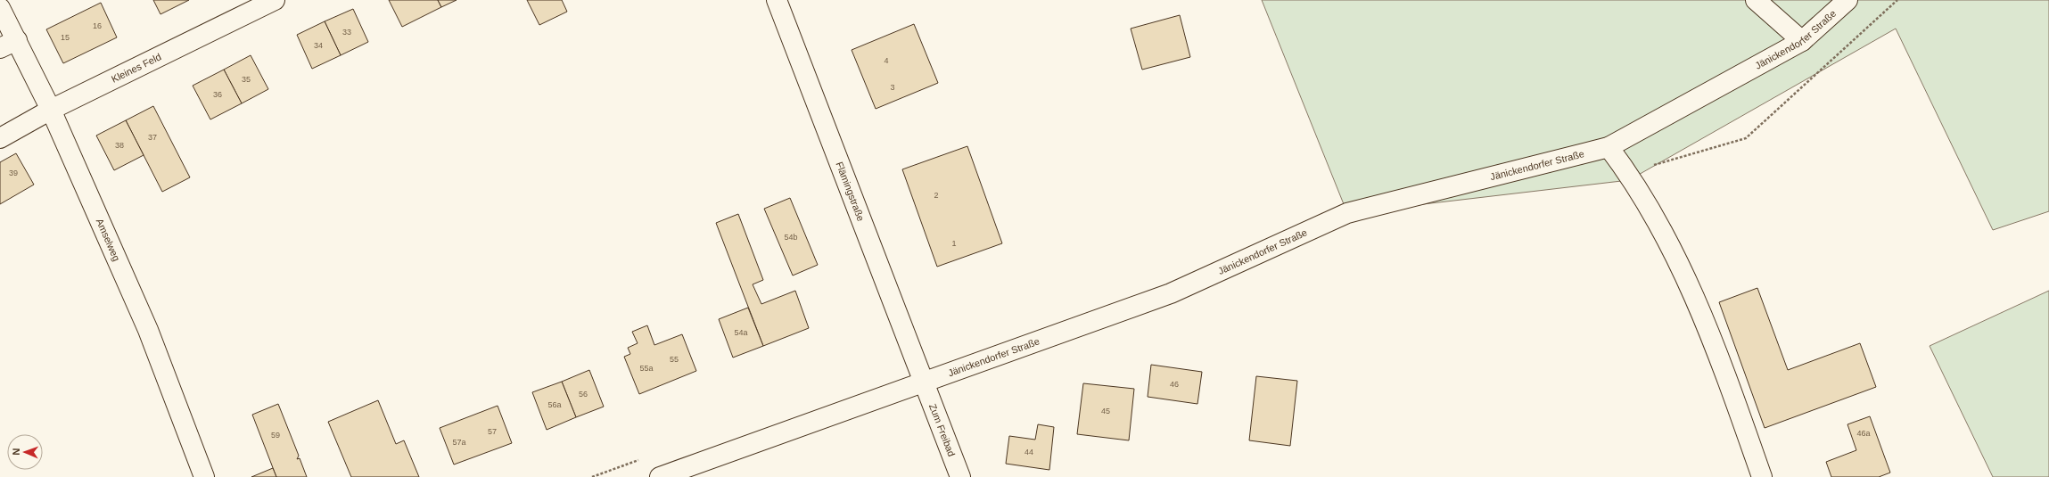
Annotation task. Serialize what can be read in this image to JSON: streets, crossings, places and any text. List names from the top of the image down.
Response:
{
  "streets": {
    "street": [
      "Jänickendorfer Straße",
      "Kleines Feld",
      "Flämingstraße",
      "Amselweg",
      "Zum Freibad"
    ]
  },
  "crossings": [
    ["Jänickendorfer Straße", "Flämingstraße"],
    ["Jänickendorfer Straße", "Zum Freibad"],
    ["Kleines Feld", "Amselweg"],
    ["Flämingstraße", "Zum Freibad"]
  ],
  "house_numbers": [
    "16",
    "33",
    "15",
    "34",
    "4",
    "35",
    "3",
    "36",
    "37",
    "38",
    "39",
    "2",
    "54b",
    "1",
    "54a",
    "55",
    "55a",
    "46",
    "56",
    "56a",
    "45",
    "57",
    "46a",
    "59",
    "57a",
    "44"
  ],
  "north": "left"
}
